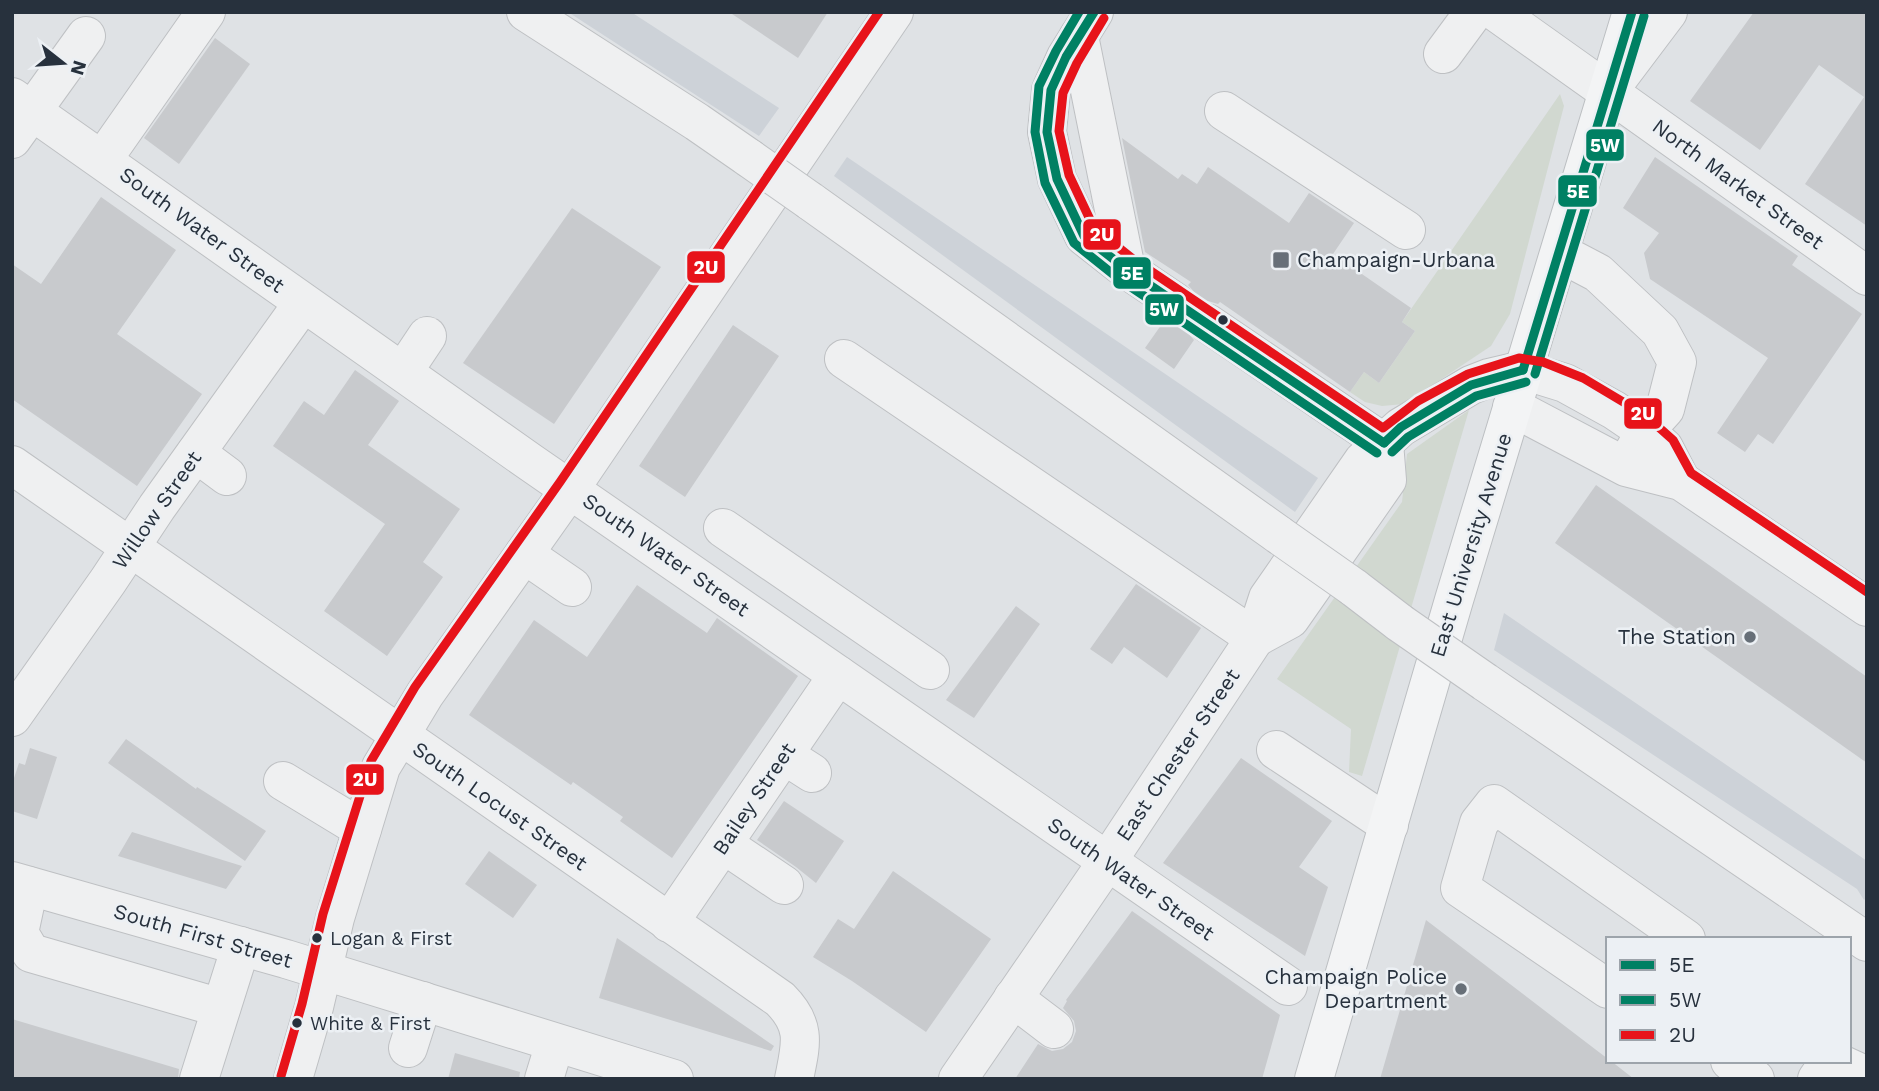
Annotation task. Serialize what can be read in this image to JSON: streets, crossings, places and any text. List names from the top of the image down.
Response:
{
  "streets": {
    "main road": ["East University Avenue"],
    "street": [
      "North Market Street",
      "South Water Street",
      "Willow Street",
      "East Chester Street",
      "Bailey Street",
      "South Locust Street",
      "South First Street"
    ]
  },
  "crossings": [
    ["North Market Street", "East University Avenue"],
    ["South Water Street", "Willow Street"],
    ["South Water Street", "East Chester Street"],
    ["South Water Street", "Bailey Street"],
    ["Willow Street", "South Locust Street"],
    ["East University Avenue", "East Chester Street"],
    ["Bailey Street", "South Locust Street"]
  ],
  "places": {
    "transit": ["Champaign-Urbana"],
    "other": [
      "The Station",
      "Logan & First",
      "Champaign Police Department",
      "White & First"
    ]
  },
  "lines": ["transit line 5E", "transit line 5W", "transit line 2U"],
  "legend": ["5E", "5W", "2U"],
  "north": "right"
}
